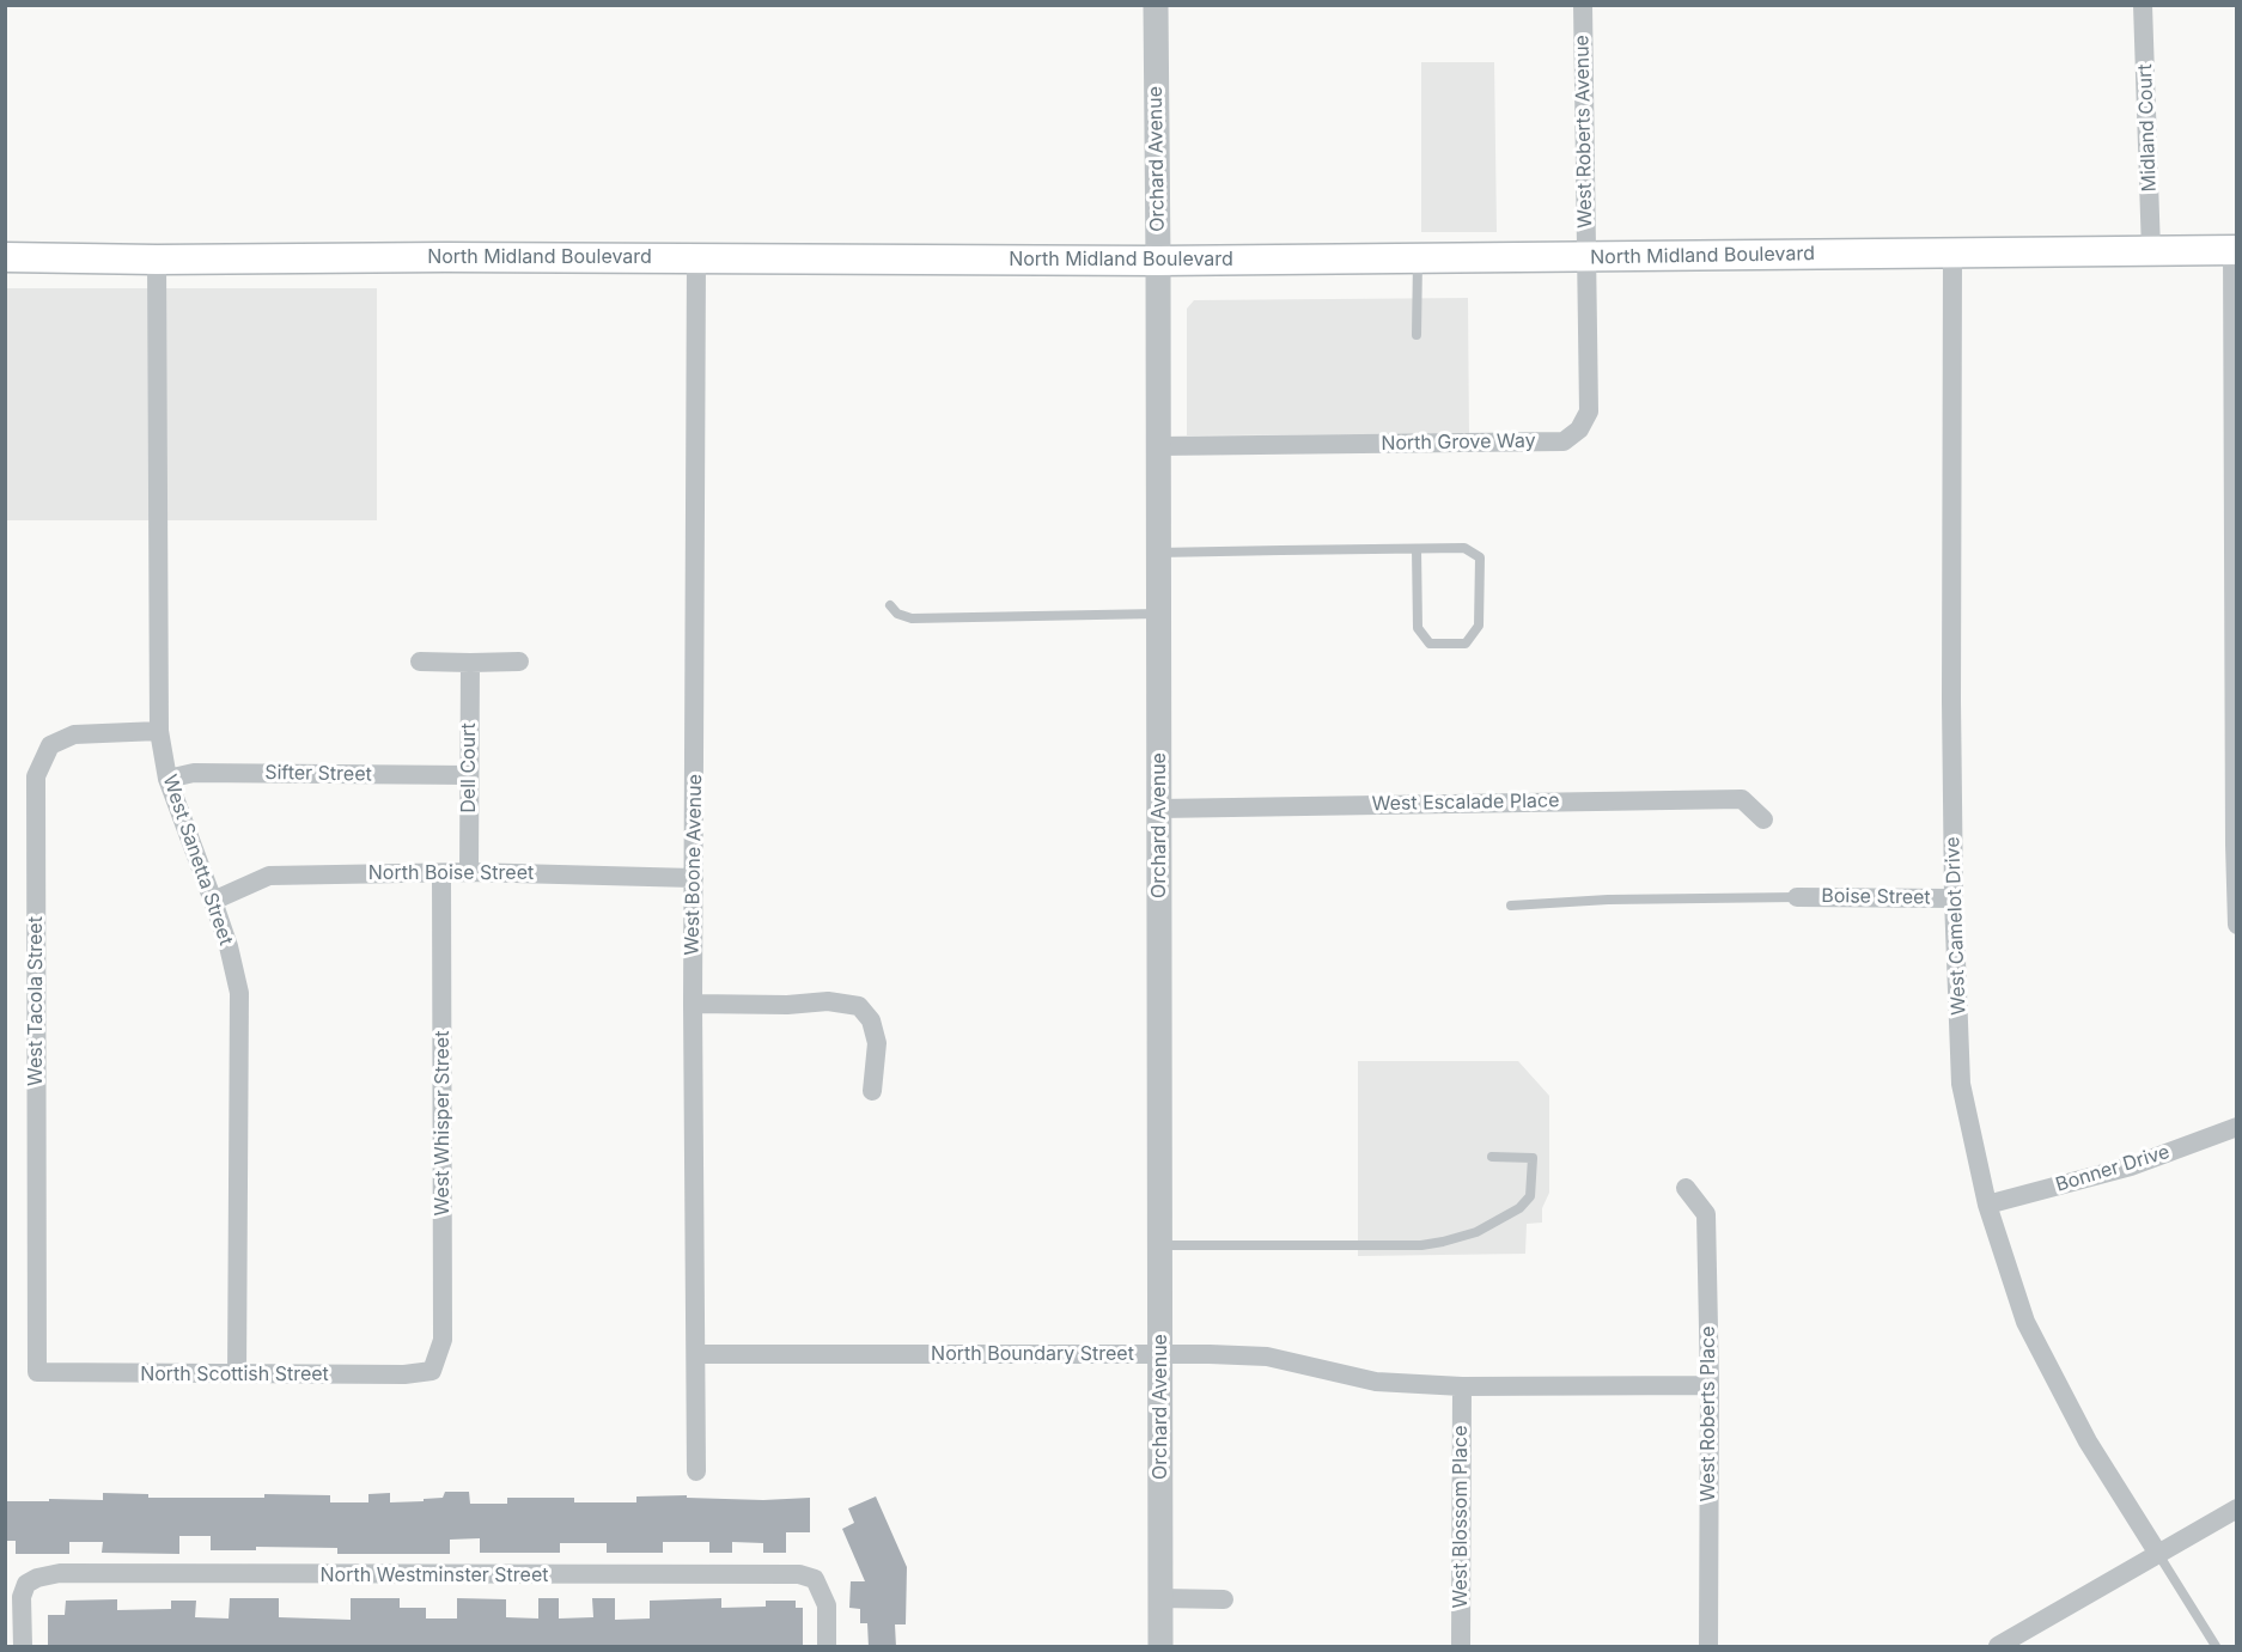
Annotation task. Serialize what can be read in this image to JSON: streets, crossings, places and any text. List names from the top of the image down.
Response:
{
  "streets": {
    "main road": ["North Midland Boulevard"],
    "street": [
      "Midland Court",
      "West Roberts Avenue",
      "Orchard Avenue",
      "North Grove Way",
      "Dell Court",
      "Sifter Street",
      "West Escalade Place",
      "West Sanetta Street",
      "West Boone Avenue",
      "North Boise Street",
      "Boise Street",
      "West Camelot Drive",
      "West Tacola Street",
      "West Whisper Street",
      "Bonner Drive",
      "North Boundary Street",
      "North Scottish Street",
      "West Roberts Place",
      "West Blossom Place",
      "North Westminster Street"
    ]
  },
  "crossings": [
    ["Midland Court", "North Midland Boulevard"],
    ["West Roberts Avenue", "North Midland Boulevard"],
    ["West Roberts Avenue", "North Grove Way"],
    ["Orchard Avenue", "North Midland Boulevard"],
    ["Orchard Avenue", "North Grove Way"],
    ["Orchard Avenue", "West Escalade Place"],
    ["Orchard Avenue", "North Boundary Street"],
    ["North Midland Boulevard", "North Grove Way"],
    ["North Midland Boulevard", "West Sanetta Street"],
    ["North Midland Boulevard", "West Boone Avenue"],
    ["North Midland Boulevard", "West Camelot Drive"],
    ["Dell Court", "Sifter Street"],
    ["Dell Court", "North Boise Street"],
    ["Sifter Street", "West Sanetta Street"],
    ["West Sanetta Street", "North Boise Street"],
    ["West Sanetta Street", "West Tacola Street"],
    ["West Sanetta Street", "North Scottish Street"],
    ["West Boone Avenue", "North Boise Street"],
    ["West Boone Avenue", "North Boundary Street"],
    ["North Boise Street", "West Whisper Street"],
    ["Boise Street", "West Camelot Drive"],
    ["West Camelot Drive", "Bonner Drive"],
    ["West Tacola Street", "North Scottish Street"],
    ["West Whisper Street", "North Scottish Street"],
    ["North Boundary Street", "West Roberts Place"],
    ["North Boundary Street", "West Blossom Place"]
  ]
}
